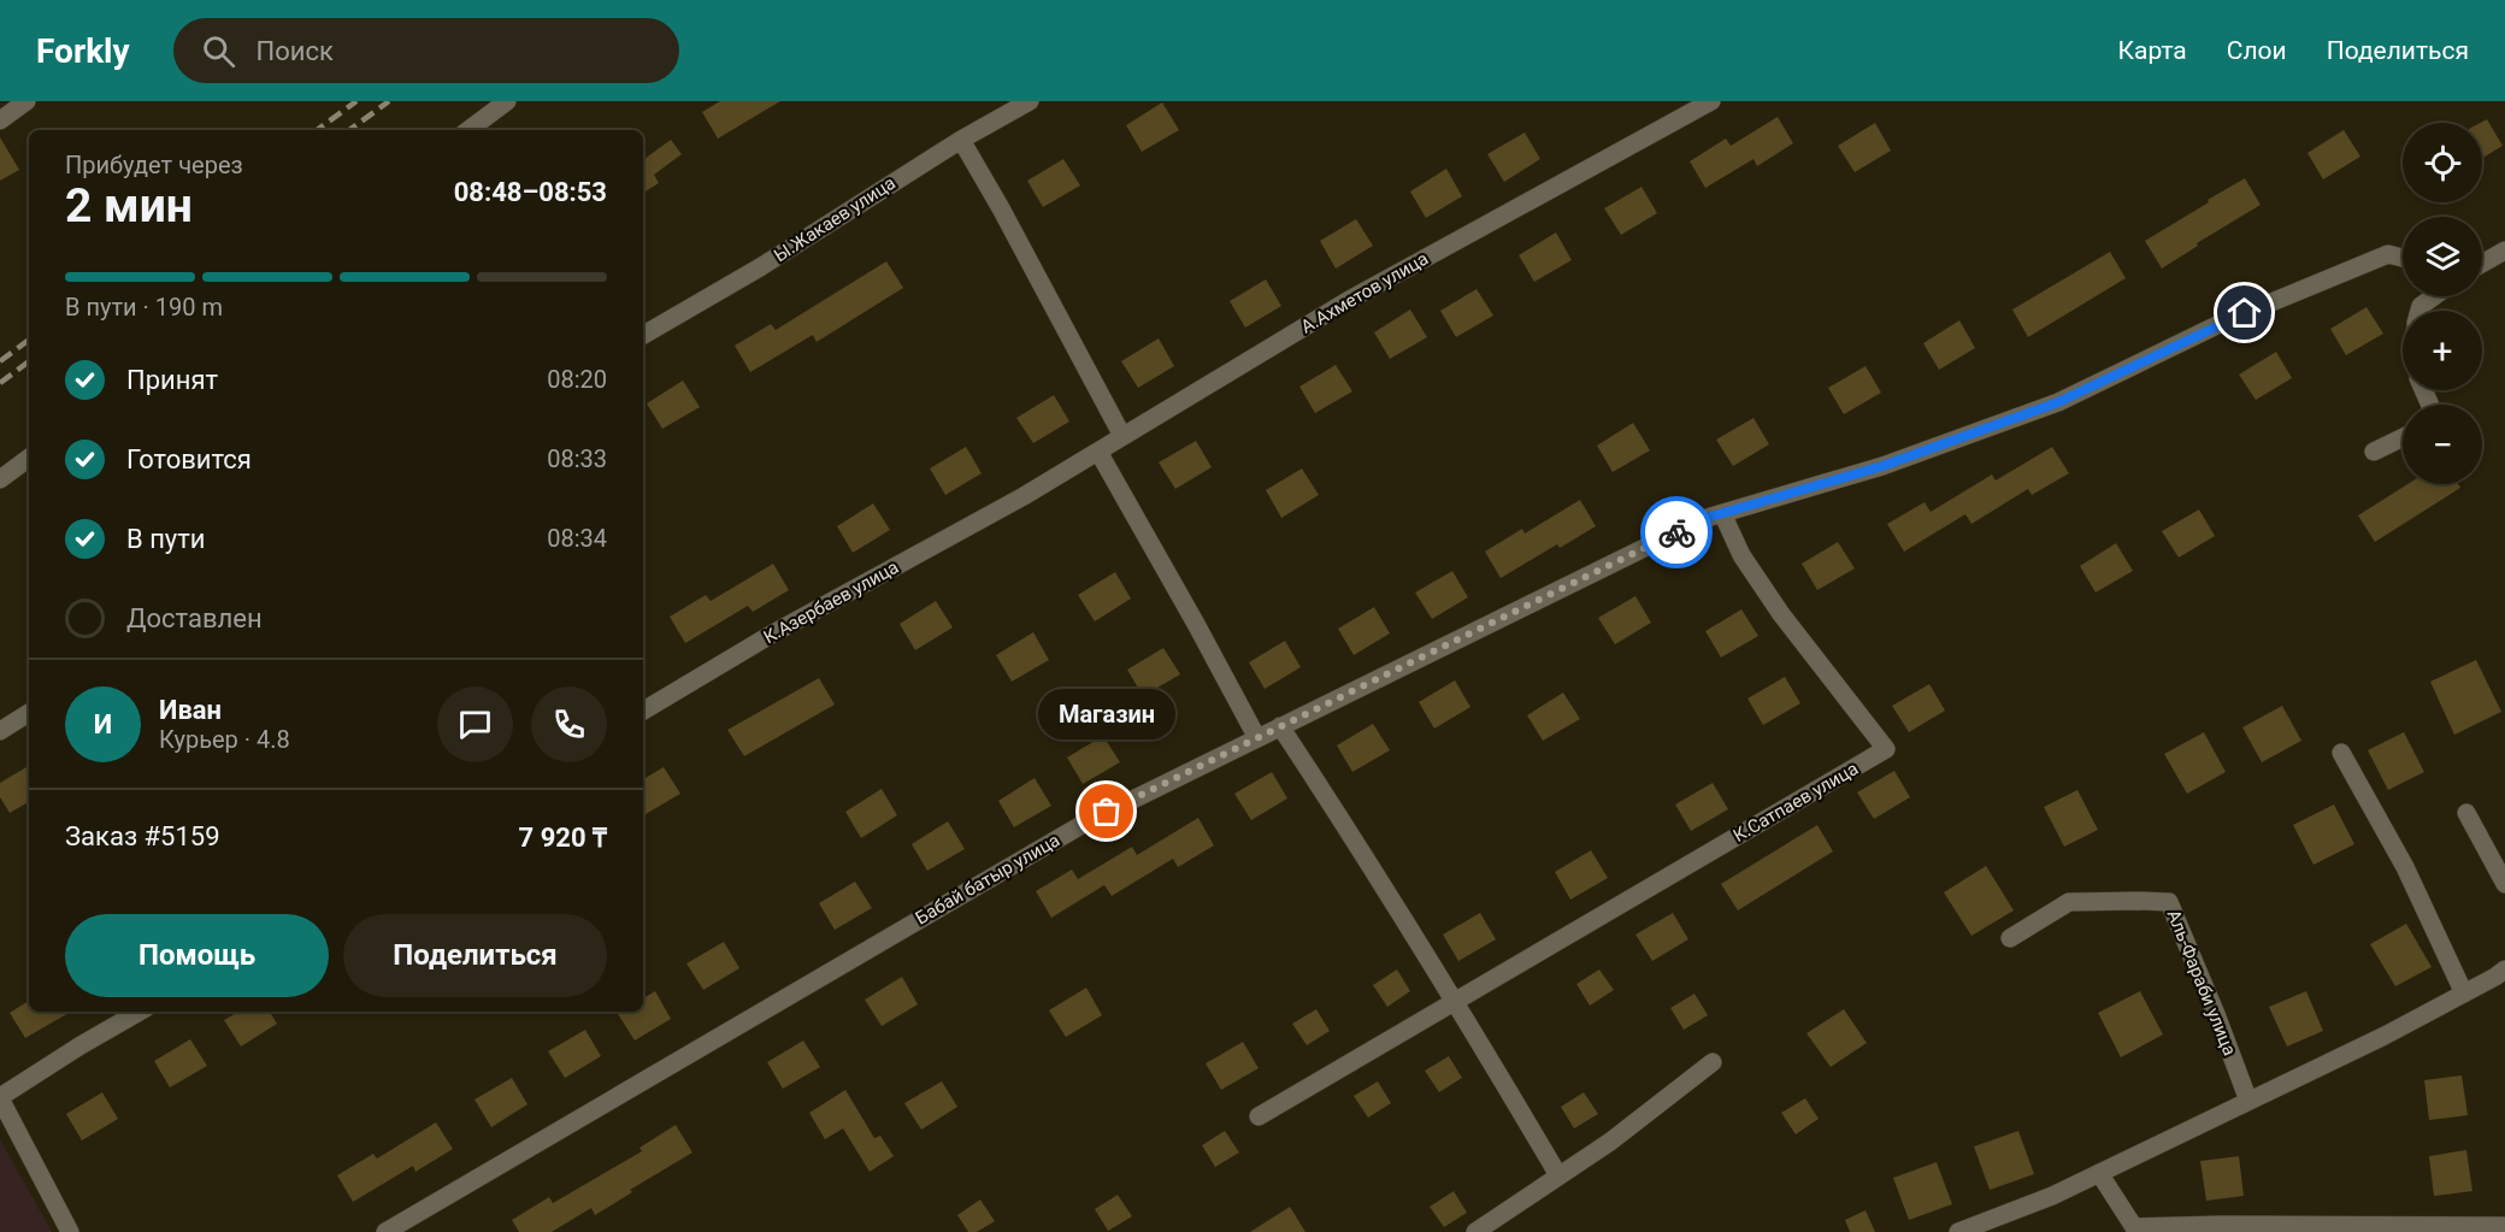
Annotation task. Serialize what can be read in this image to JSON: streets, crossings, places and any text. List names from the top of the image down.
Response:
{
  "streets": {
    "street": [
      "Ы.Жакаев улица",
      "А.Ахметов улица",
      "К.Азербаев улица",
      "К.Сатпаев улица",
      "Бабай батыр улица",
      "Аль-Фараби улица"
    ]
  },
  "crossings": [
    ["А.Ахметов улица", "К.Азербаев улица"],
    ["К.Сатпаев улица", "Бабай батыр улица"]
  ],
  "places": ["Магазин"],
  "page": {
    "header": "Forkly",
    "search": "Поиск",
    "nav": ["Карта", "Слои", "Поделиться"],
    "map_buttons": ["+", "−"],
    "heading": ["2 мин", "Прибудет через", "08:48–08:53"],
    "panel": [
      "Иван",
      "Курьер · 4.8",
      "Заказ #5159",
      "7 920 ₸"
    ],
    "bar": "В пути · 190 m",
    "list": [
      ["Принят", "08:20"],
      ["Готовится", "08:33"],
      ["В пути", "08:34"],
      "Доставлен"
    ],
    "round": "И",
    "bubble": "Магазин",
    "buttons": ["Помощь", "Поделиться"]
  }
}
